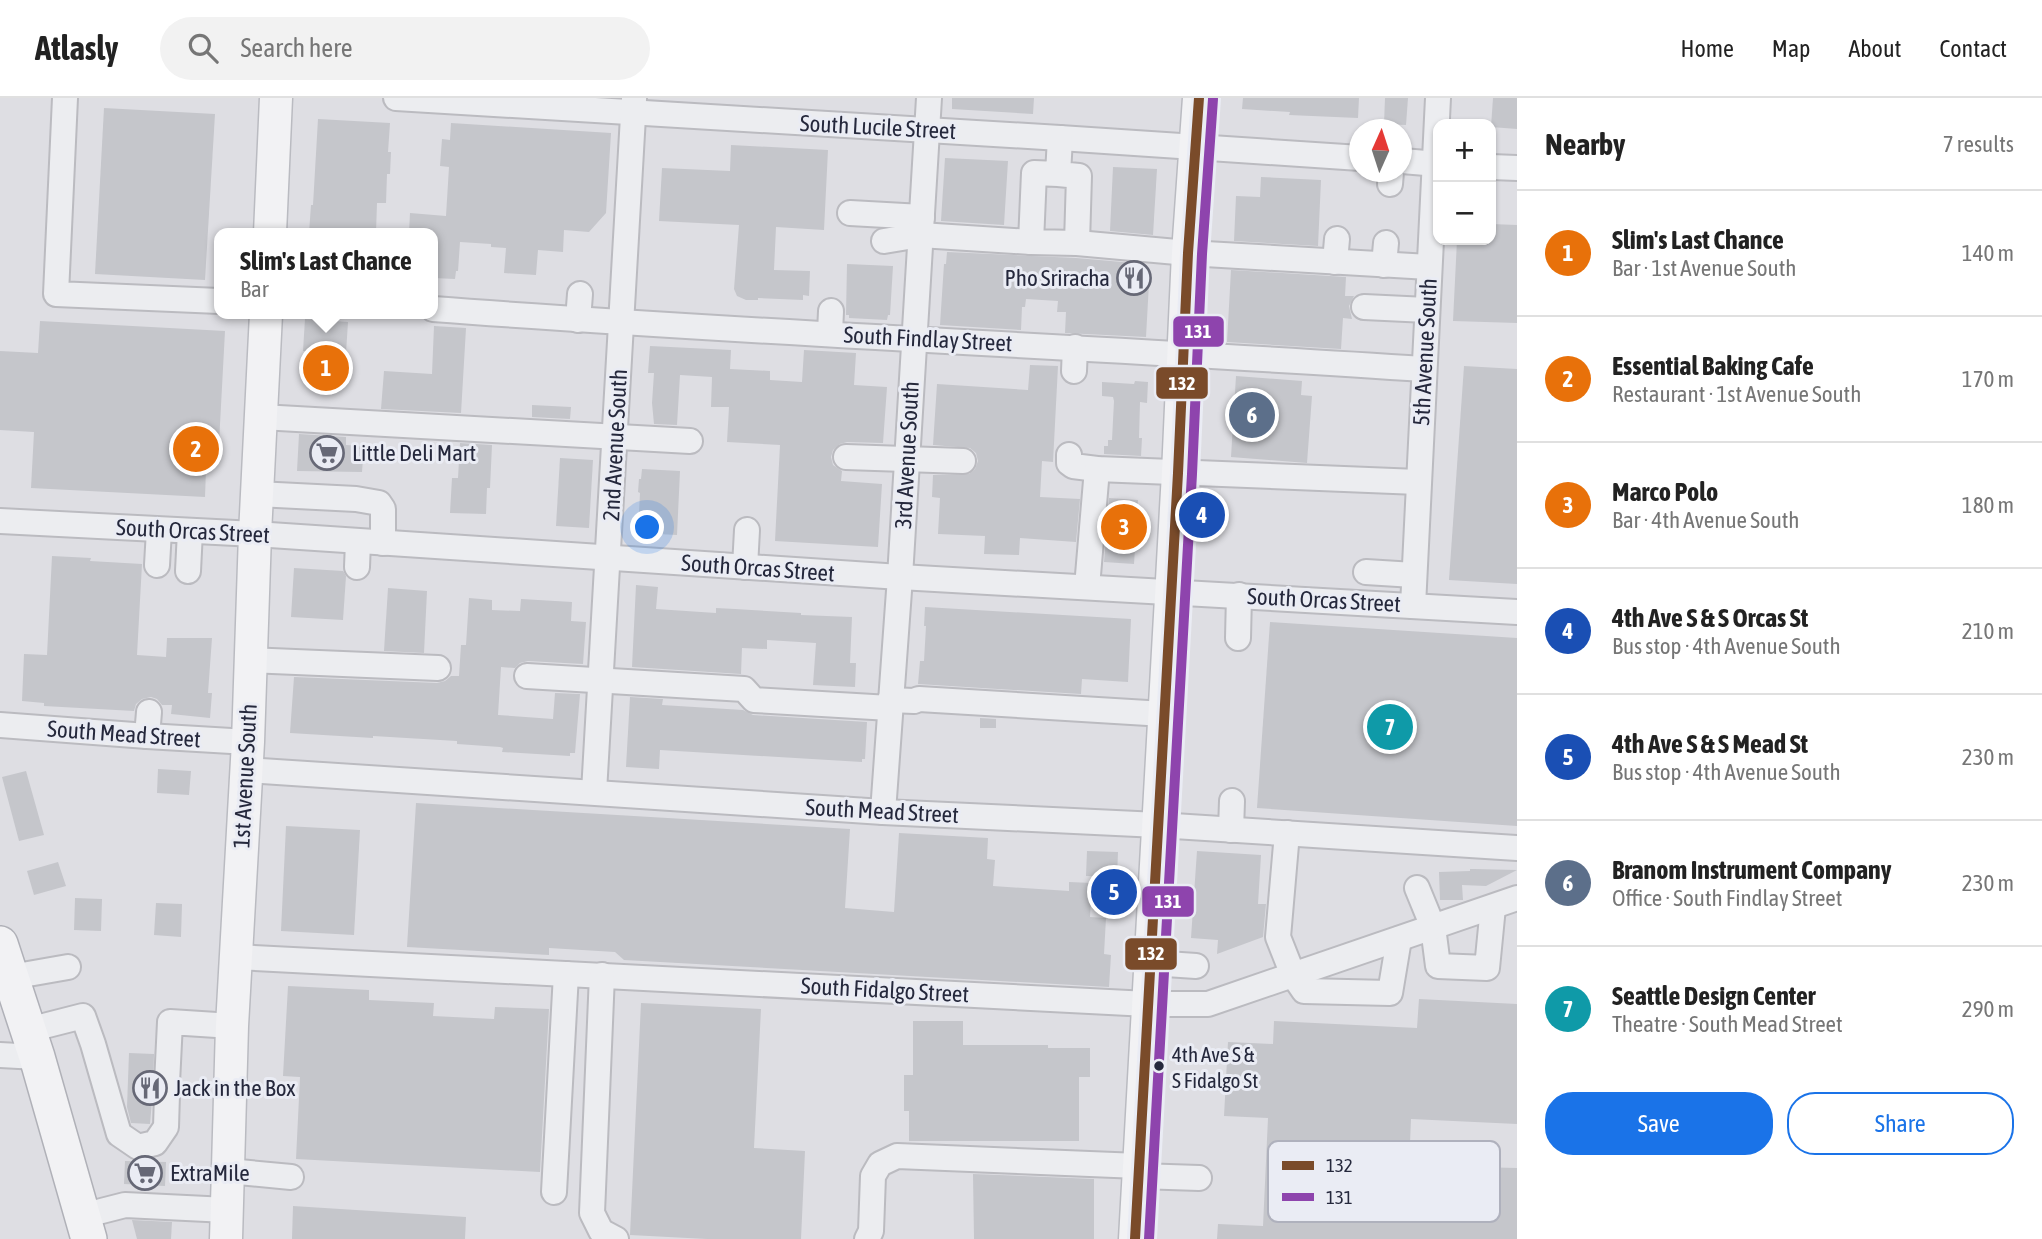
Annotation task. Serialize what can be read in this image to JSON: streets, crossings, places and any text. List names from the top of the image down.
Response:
{
  "streets": {
    "main road": ["1st Avenue South"],
    "street": [
      "South Lucile Street",
      "South Findlay Street",
      "5th Avenue South",
      "2nd Avenue South",
      "3rd Avenue South",
      "South Orcas Street",
      "South Mead Street",
      "South Fidalgo Street"
    ]
  },
  "crossings": [
    ["South Lucile Street", "2nd Avenue South"],
    ["South Lucile Street", "3rd Avenue South"],
    ["South Findlay Street", "5th Avenue South"],
    ["South Findlay Street", "2nd Avenue South"],
    ["South Findlay Street", "3rd Avenue South"],
    ["5th Avenue South", "South Orcas Street"],
    ["2nd Avenue South", "South Orcas Street"],
    ["2nd Avenue South", "South Mead Street"],
    ["3rd Avenue South", "South Orcas Street"],
    ["3rd Avenue South", "South Mead Street"],
    ["South Orcas Street", "1st Avenue South"],
    ["South Mead Street", "1st Avenue South"],
    ["1st Avenue South", "South Fidalgo Street"]
  ],
  "places": {
    "restaurant": ["Pho Sriracha", "Jack in the Box"],
    "supermarket": ["Little Deli Mart", "ExtraMile"],
    "other": ["4th Ave S & S Fidalgo St"]
  },
  "lines": ["transit line 132", "transit line 131"],
  "legend": ["132", "131"],
  "north": "top",
  "page": {
    "header": "Atlasly",
    "search": "Search here",
    "nav": [
      "Home",
      "Map",
      "About",
      "Contact"
    ],
    "heading": ["Nearby", "7 results"],
    "map_buttons": ["+", "−"],
    "list": [
      {
        "mark": "1",
        "name": "Slim's Last Chance",
        "note": "Bar · 1st Avenue South",
        "value": "140 m"
      },
      {
        "mark": "2",
        "name": "Essential Baking Cafe",
        "note": "Restaurant · 1st Avenue South",
        "value": "170 m"
      },
      {
        "mark": "3",
        "name": "Marco Polo",
        "note": "Bar · 4th Avenue South",
        "value": "180 m"
      },
      {
        "mark": "4",
        "name": "4th Ave S & S Orcas St",
        "note": "Bus stop · 4th Avenue South",
        "value": "210 m"
      },
      {
        "mark": "5",
        "name": "4th Ave S & S Mead St",
        "note": "Bus stop · 4th Avenue South",
        "value": "230 m"
      },
      {
        "mark": "6",
        "name": "Branom Instrument Company",
        "note": "Office · South Findlay Street",
        "value": "230 m"
      },
      {
        "mark": "7",
        "name": "Seattle Design Center",
        "note": "Theatre · South Mead Street",
        "value": "290 m"
      }
    ],
    "popup": ["Slim's Last Chance", "Bar"],
    "pins": [
      "1",
      "6",
      "2",
      "4",
      "3",
      "7",
      "5"
    ],
    "buttons": ["Save", "Share"]
  }
}
